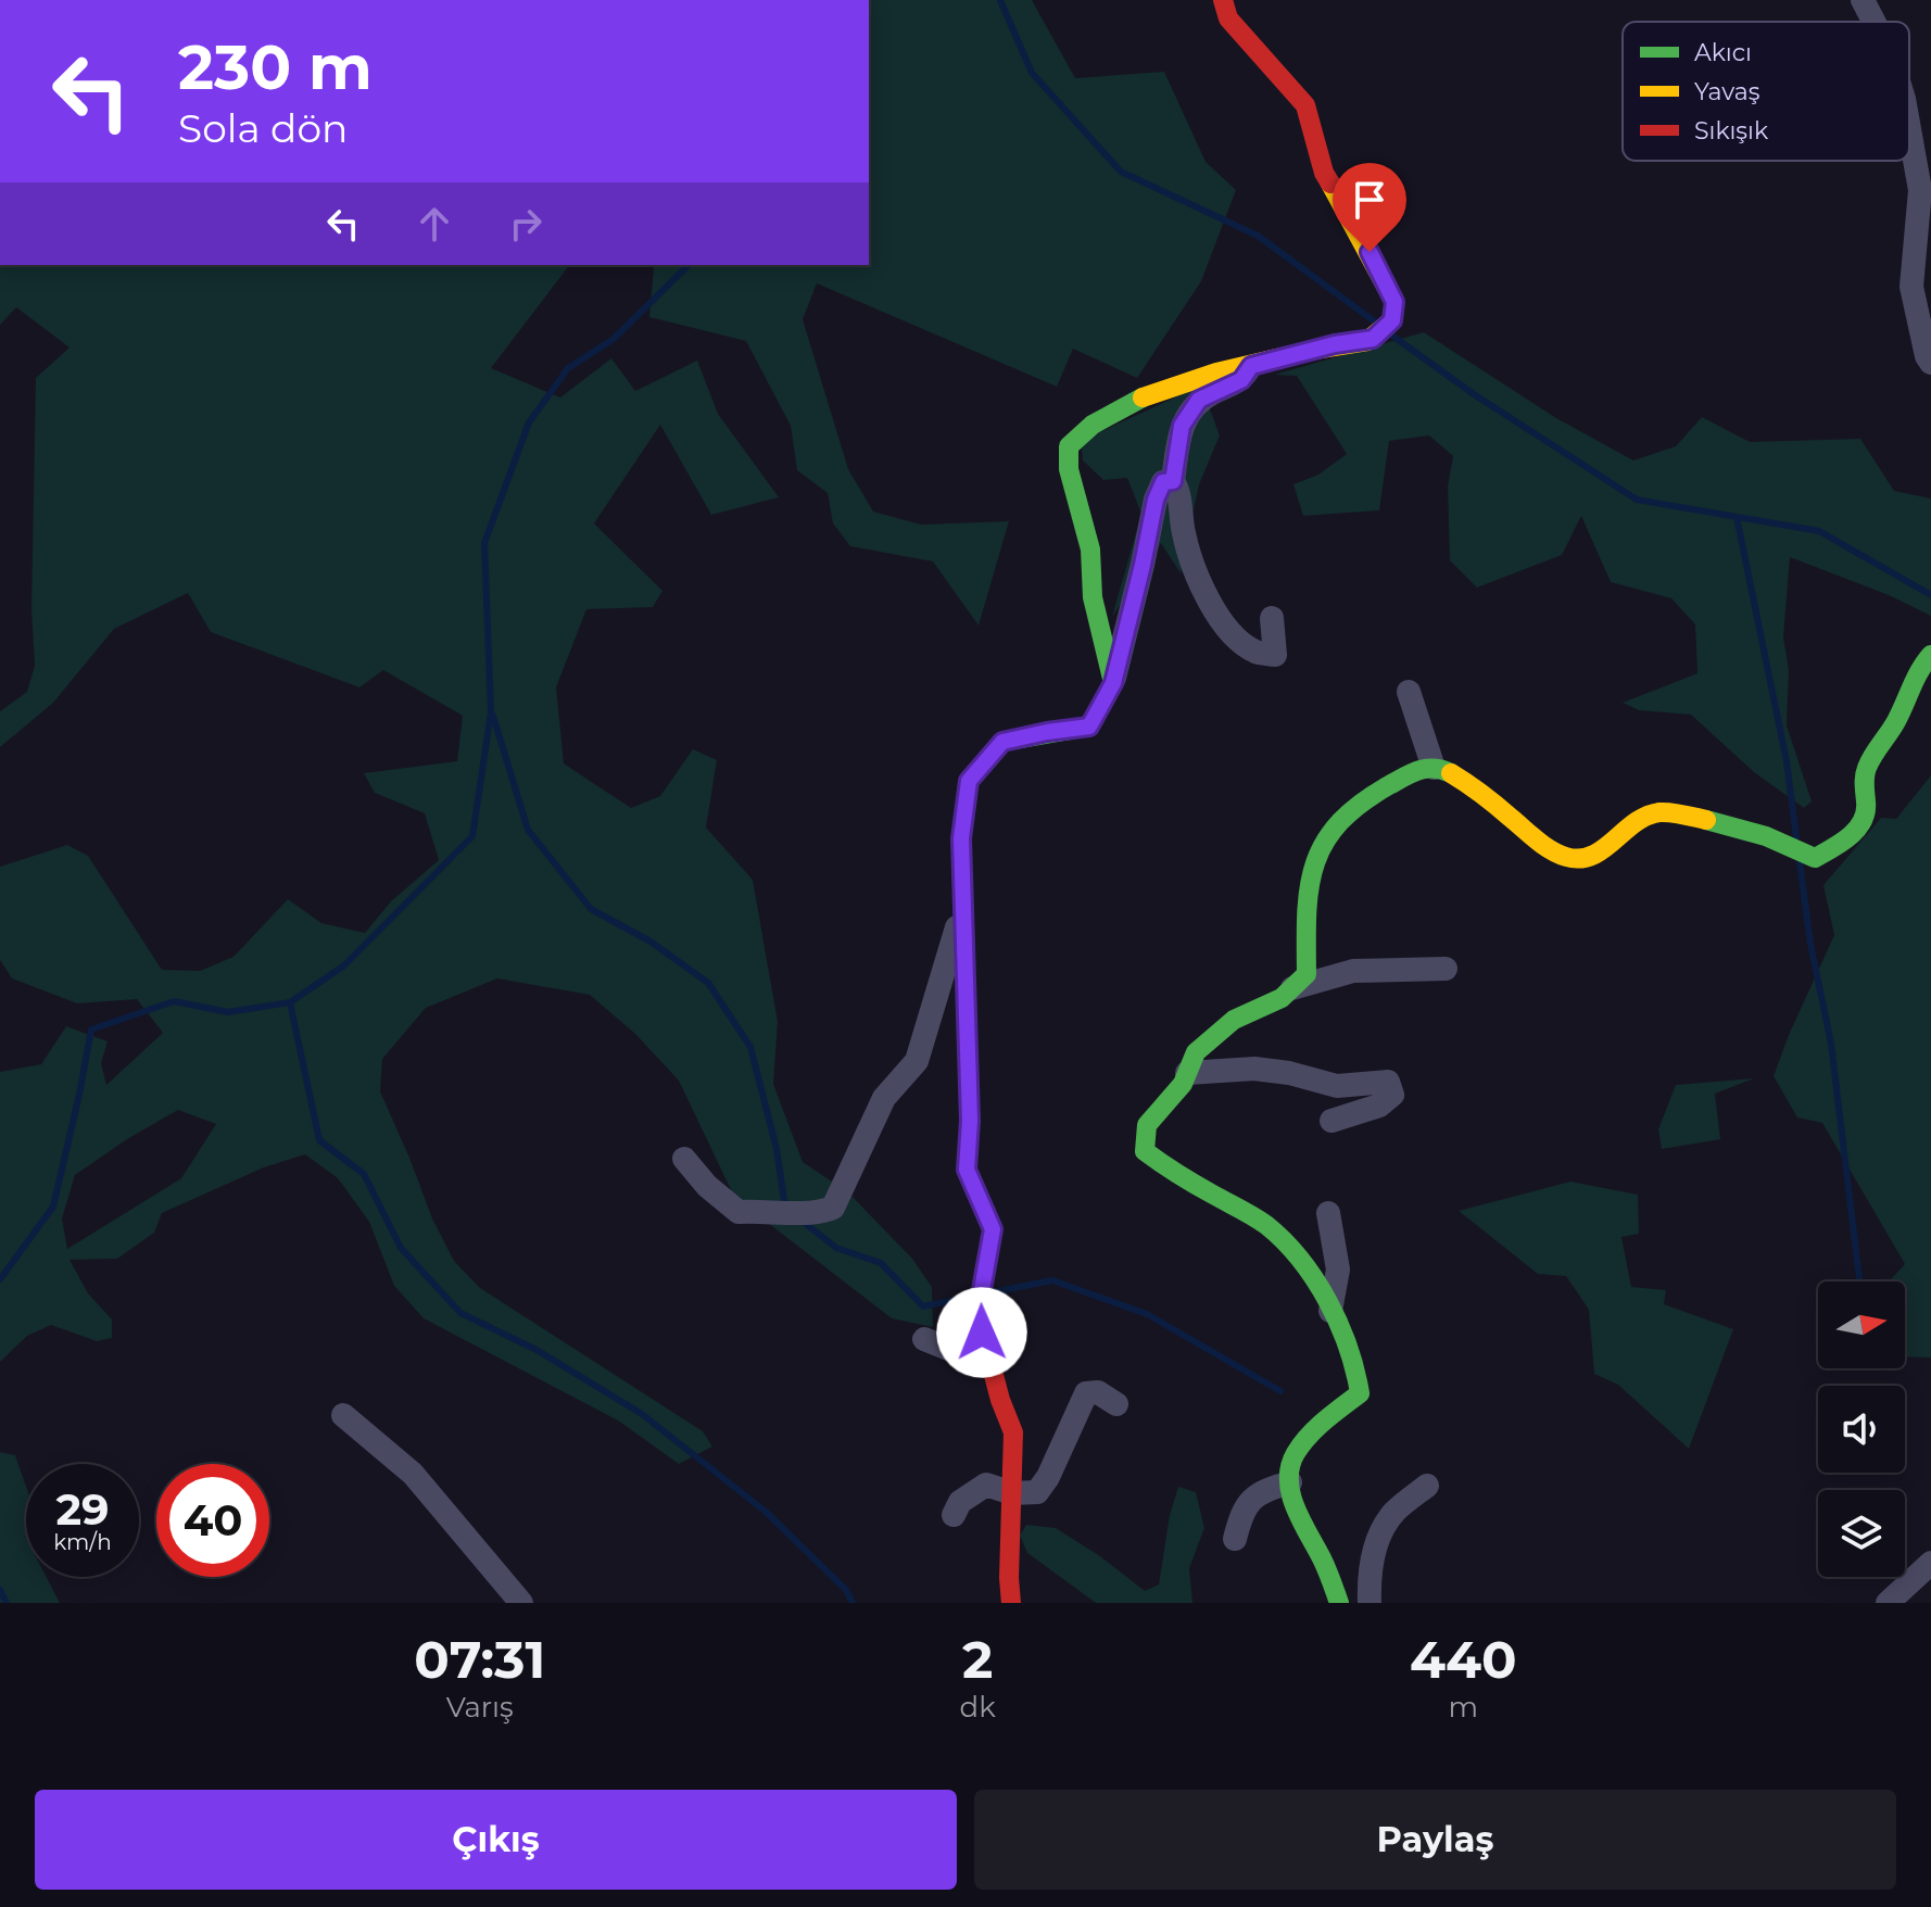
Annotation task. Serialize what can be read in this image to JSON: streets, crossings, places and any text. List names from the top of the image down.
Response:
{
  "legend": ["Akıcı", "Yavaş", "Sıkışık"],
  "north": "right",
  "page": {
    "turn": ["230 m", "Sola dön"],
    "speed": "29 km/h",
    "limit": "40",
    "eta": [
      "07:31",
      "Varış",
      "2",
      "dk",
      "440",
      "m"
    ],
    "buttons": ["Çıkış", "Paylaş"]
  }
}
